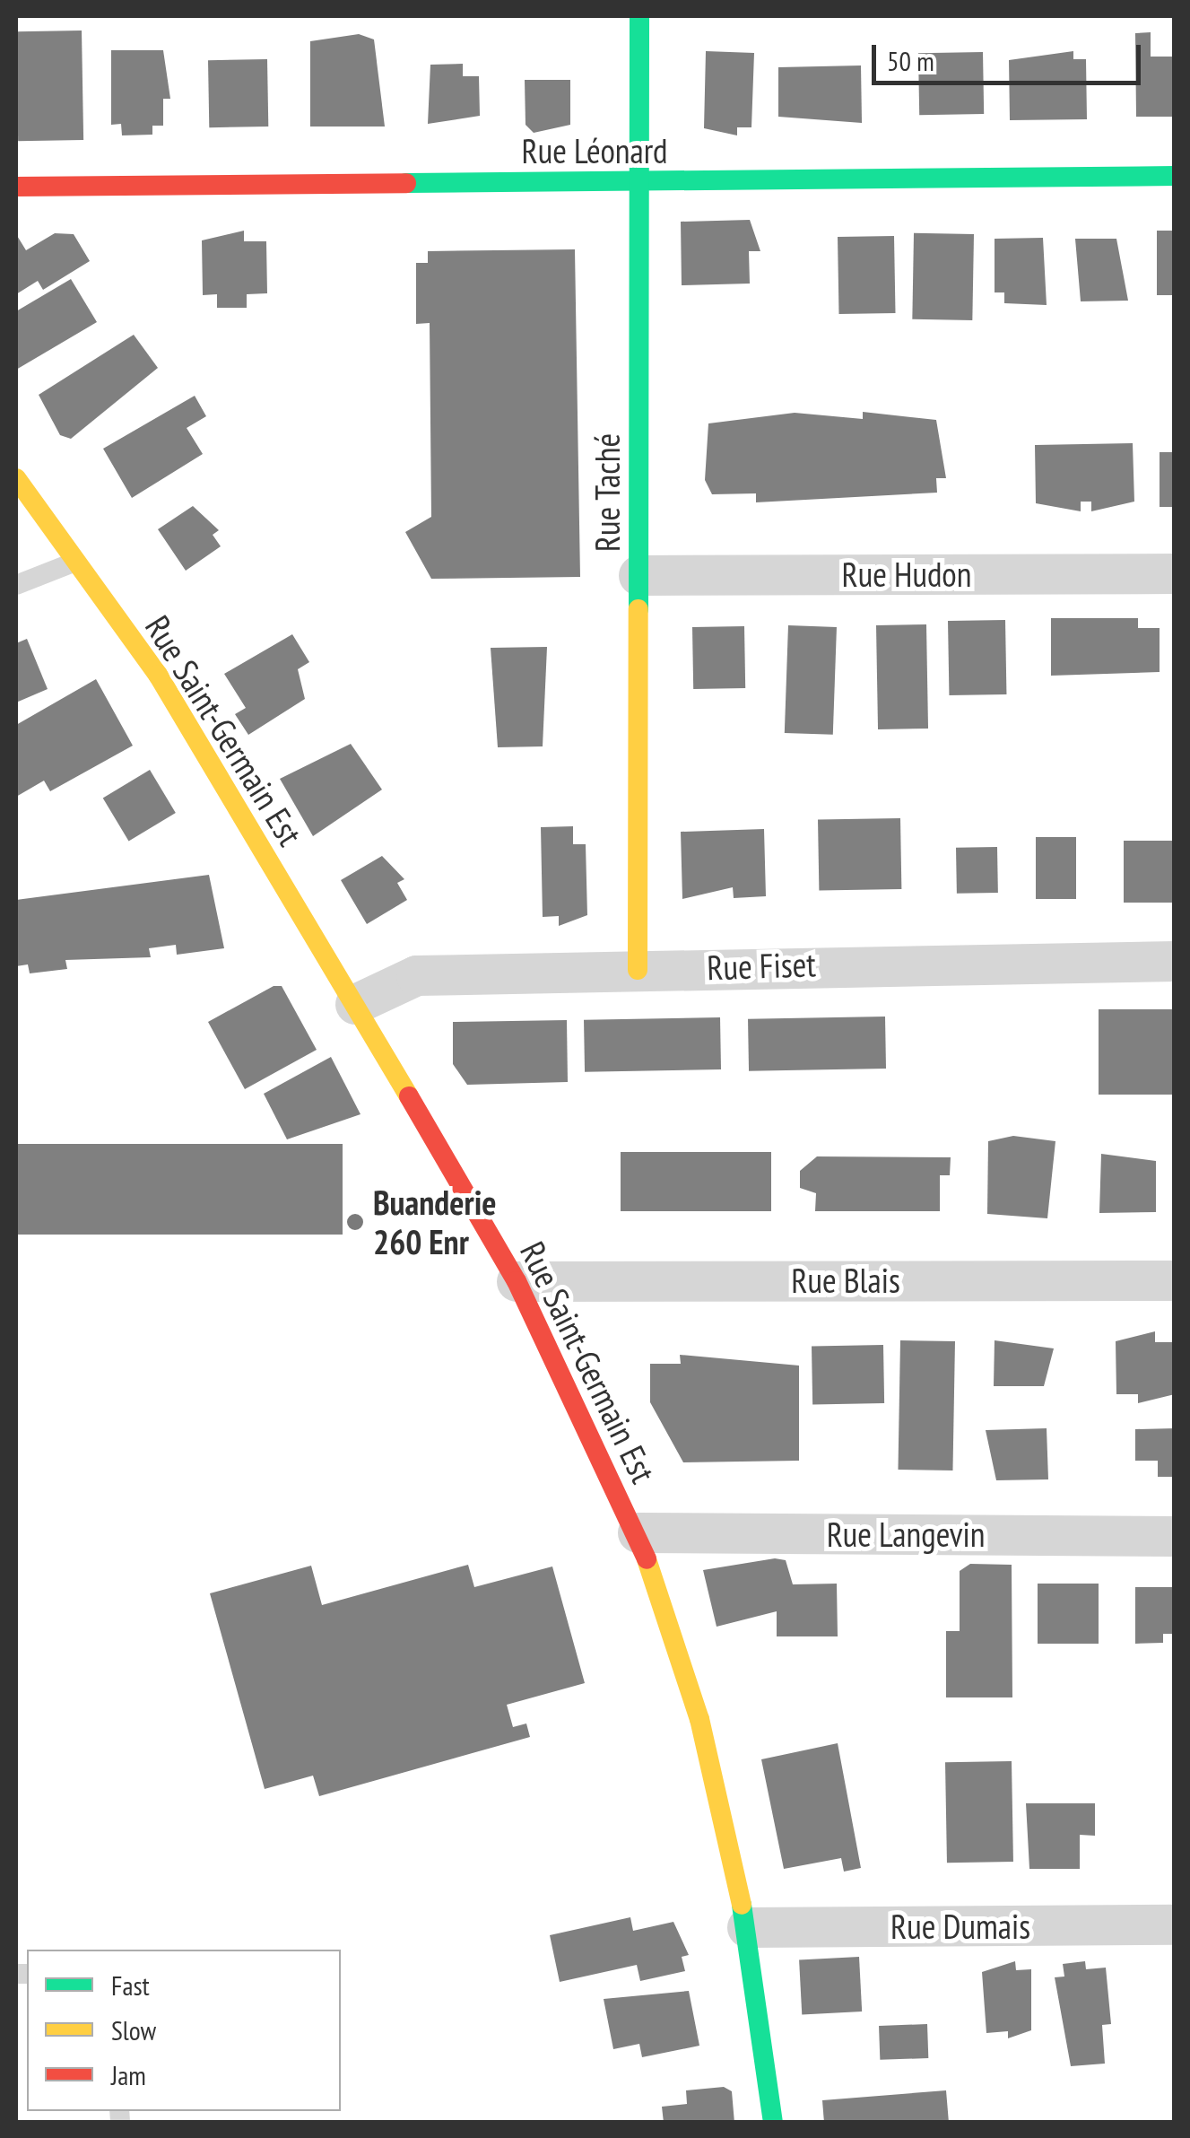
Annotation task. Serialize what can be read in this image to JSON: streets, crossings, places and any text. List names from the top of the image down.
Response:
{
  "streets": {
    "street": [
      "Rue Léonard",
      "Rue Taché",
      "Rue Hudon",
      "Rue Saint-Germain Est",
      "Rue Fiset",
      "Rue Blais",
      "Rue Langevin",
      "Rue Dumais"
    ]
  },
  "crossings": [
    ["Rue Léonard", "Rue Taché"],
    ["Rue Taché", "Rue Hudon"],
    ["Rue Taché", "Rue Fiset"],
    ["Rue Saint-Germain Est", "Rue Fiset"],
    ["Rue Saint-Germain Est", "Rue Blais"],
    ["Rue Saint-Germain Est", "Rue Langevin"],
    ["Rue Saint-Germain Est", "Rue Dumais"]
  ],
  "places": ["Buanderie 260 Enr"],
  "legend": ["Fast", "Slow", "Jam"],
  "scale_bar": "50 m"
}
